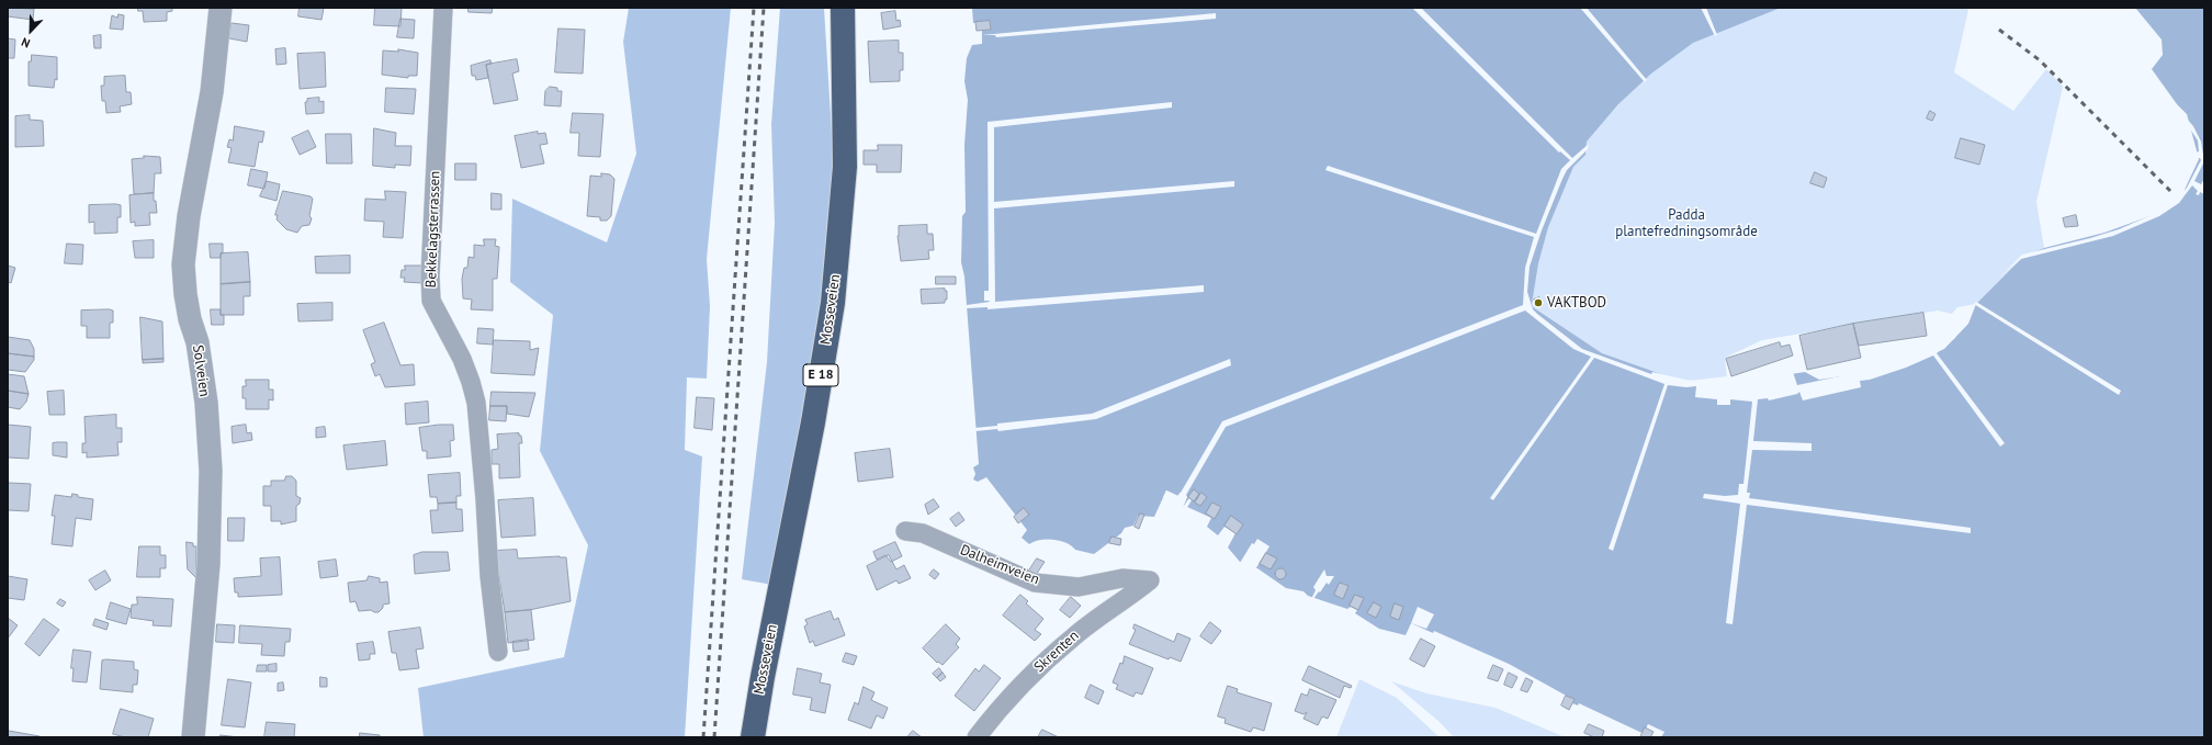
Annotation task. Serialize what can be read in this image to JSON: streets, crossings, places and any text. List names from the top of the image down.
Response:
{
  "streets": {
    "highway": ["Mosseveien", "E 18"],
    "street": [
      "Bekkelagsterrassen",
      "Solveien",
      "Dalheimveien",
      "Skrenten"
    ]
  },
  "crossings": [
    ["Dalheimveien", "Skrenten"]
  ],
  "parks": ["Padda plantefredningsområde"],
  "places": ["VAKTBOD"],
  "north": "bottom left"
}
